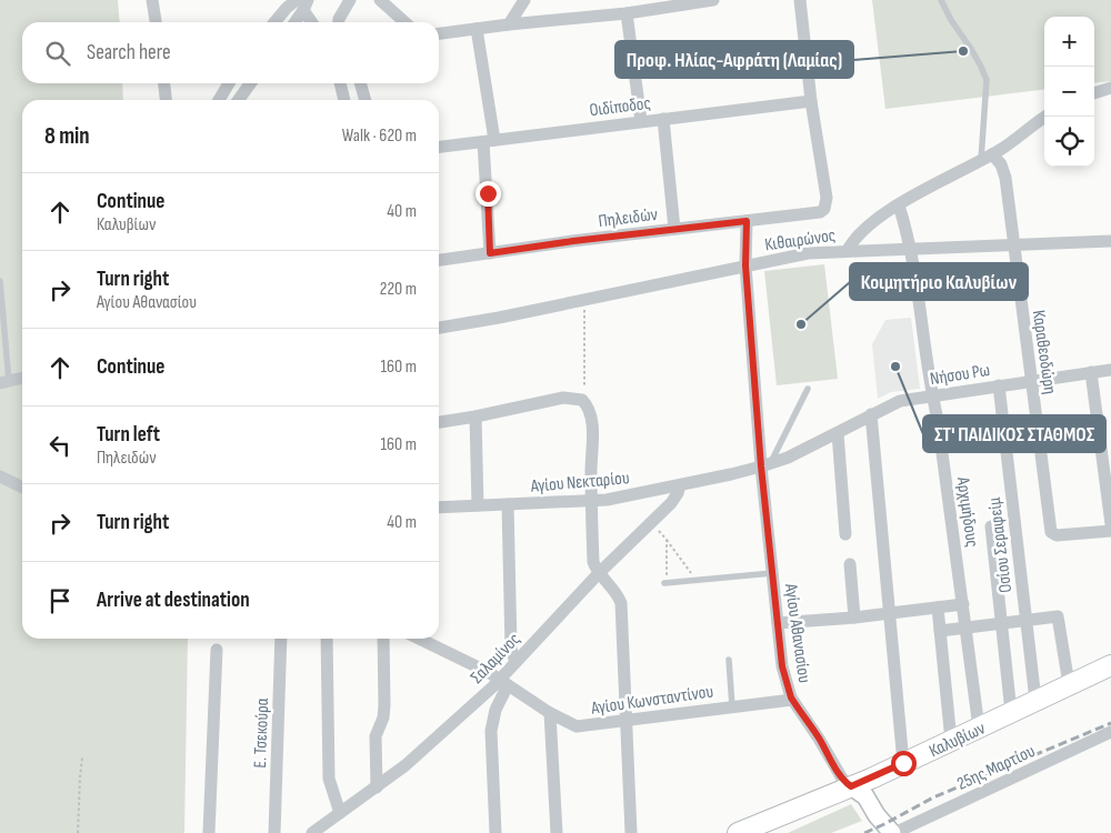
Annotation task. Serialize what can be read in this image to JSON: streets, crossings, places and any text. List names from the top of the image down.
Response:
{
  "streets": {
    "main road": ["Καλυβίων"],
    "street": [
      "Οιδίποδος",
      "Πηλειδών",
      "Κιθαιρώνος",
      "Καραθεοδώρη",
      "Νήσου Ρω",
      "Αγίου Νεκταρίου",
      "Αρχιμήδους",
      "Οσίου Σεραφείμ",
      "Αγίου Αθανασίου",
      "Σαλαμίνος",
      "Αγίου Κωνσταντίνου",
      "Ε. Τσεκούρα",
      "25ης Μαρτίου"
    ]
  },
  "crossings": [
    ["Οιδίποδος", "Πηλειδών"],
    ["Πηλειδών", "Αγίου Αθανασίου"],
    ["Κιθαιρώνος", "Καραθεοδώρη"],
    ["Κιθαιρώνος", "Αρχιμήδους"],
    ["Κιθαιρώνος", "Αγίου Αθανασίου"],
    ["Καραθεοδώρη", "Νήσου Ρω"],
    ["Νήσου Ρω", "Αγίου Νεκταρίου"],
    ["Νήσου Ρω", "Αρχιμήδους"],
    ["Νήσου Ρω", "Οσίου Σεραφείμ"],
    ["Νήσου Ρω", "Αγίου Αθανασίου"],
    ["Αγίου Νεκταρίου", "Αγίου Αθανασίου"],
    ["Αγίου Νεκταρίου", "Σαλαμίνος"],
    ["Αρχιμήδους", "Καλυβίων"],
    ["Οσίου Σεραφείμ", "Καλυβίων"],
    ["Αγίου Αθανασίου", "Αγίου Κωνσταντίνου"],
    ["Αγίου Αθανασίου", "Καλυβίων"],
    ["Σαλαμίνος", "Αγίου Κωνσταντίνου"]
  ],
  "places": ["Προφ. Ηλίας-Αφράτη (Λαμίας)", "Κοιμητήριο Καλυβίων", "ΣΤ' ΠΑΙΔΙΚΟΣ ΣΤΑΘΜΟΣ"],
  "page": {
    "map_buttons": ["+", "−"],
    "search": "Search here",
    "heading": ["8 min", "Walk · 620 m"],
    "list": [
      ["Continue", "Καλυβίων", "40 m"],
      ["Turn right", "Αγίου Αθανασίου", "220 m"],
      ["Continue", "160 m"],
      ["Turn left", "Πηλειδών", "160 m"],
      ["Turn right", "40 m"],
      "Arrive at destination"
    ]
  }
}
